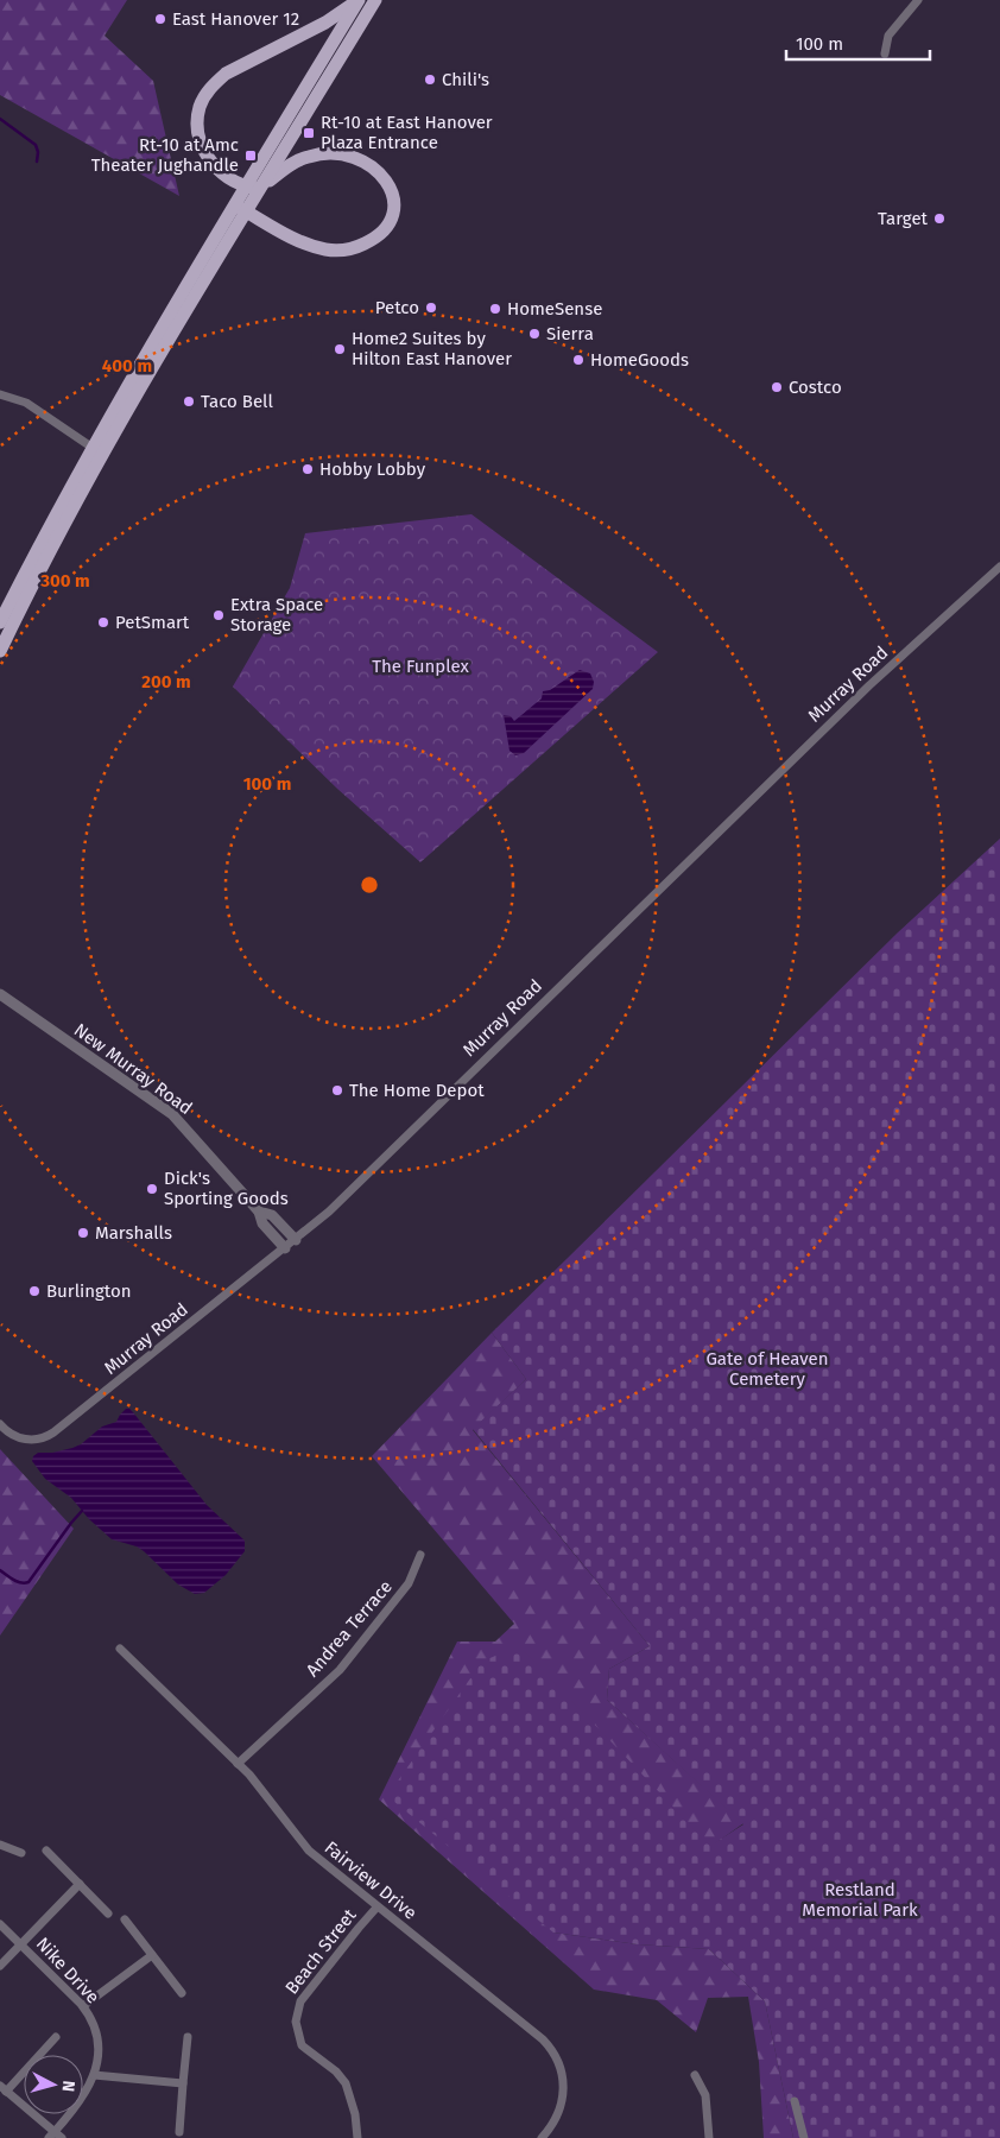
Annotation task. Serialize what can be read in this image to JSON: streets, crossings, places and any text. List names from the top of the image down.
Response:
{
  "streets": {
    "street": [
      "Murray Road",
      "New Murray Road",
      "Andrea Terrace",
      "Fairview Drive",
      "Beach Street",
      "Nike Drive"
    ]
  },
  "crossings": [
    ["Murray Road", "New Murray Road"],
    ["Andrea Terrace", "Fairview Drive"],
    ["Fairview Drive", "Beach Street"]
  ],
  "parks": ["The Funplex", "Gate of Heaven Cemetery", "Restland Memorial Park"],
  "places": {
    "other": [
      "East Hanover 12",
      "Chili's",
      "Target",
      "Petco",
      "HomeSense",
      "Sierra",
      "Home2 Suites by Hilton East Hanover",
      "HomeGoods",
      "Costco",
      "Taco Bell",
      "Hobby Lobby",
      "Extra Space Storage",
      "PetSmart",
      "The Home Depot",
      "Dick's Sporting Goods",
      "Marshalls",
      "Burlington"
    ],
    "transit": ["Rt-10 at East Hanover Plaza Entrance", "Rt-10 at Amc Theater Jughandle"]
  },
  "scale_bar": "100 m",
  "north": "right",
  "rings": [
    "400 m",
    "300 m",
    "200 m",
    "100 m"
  ]
}
